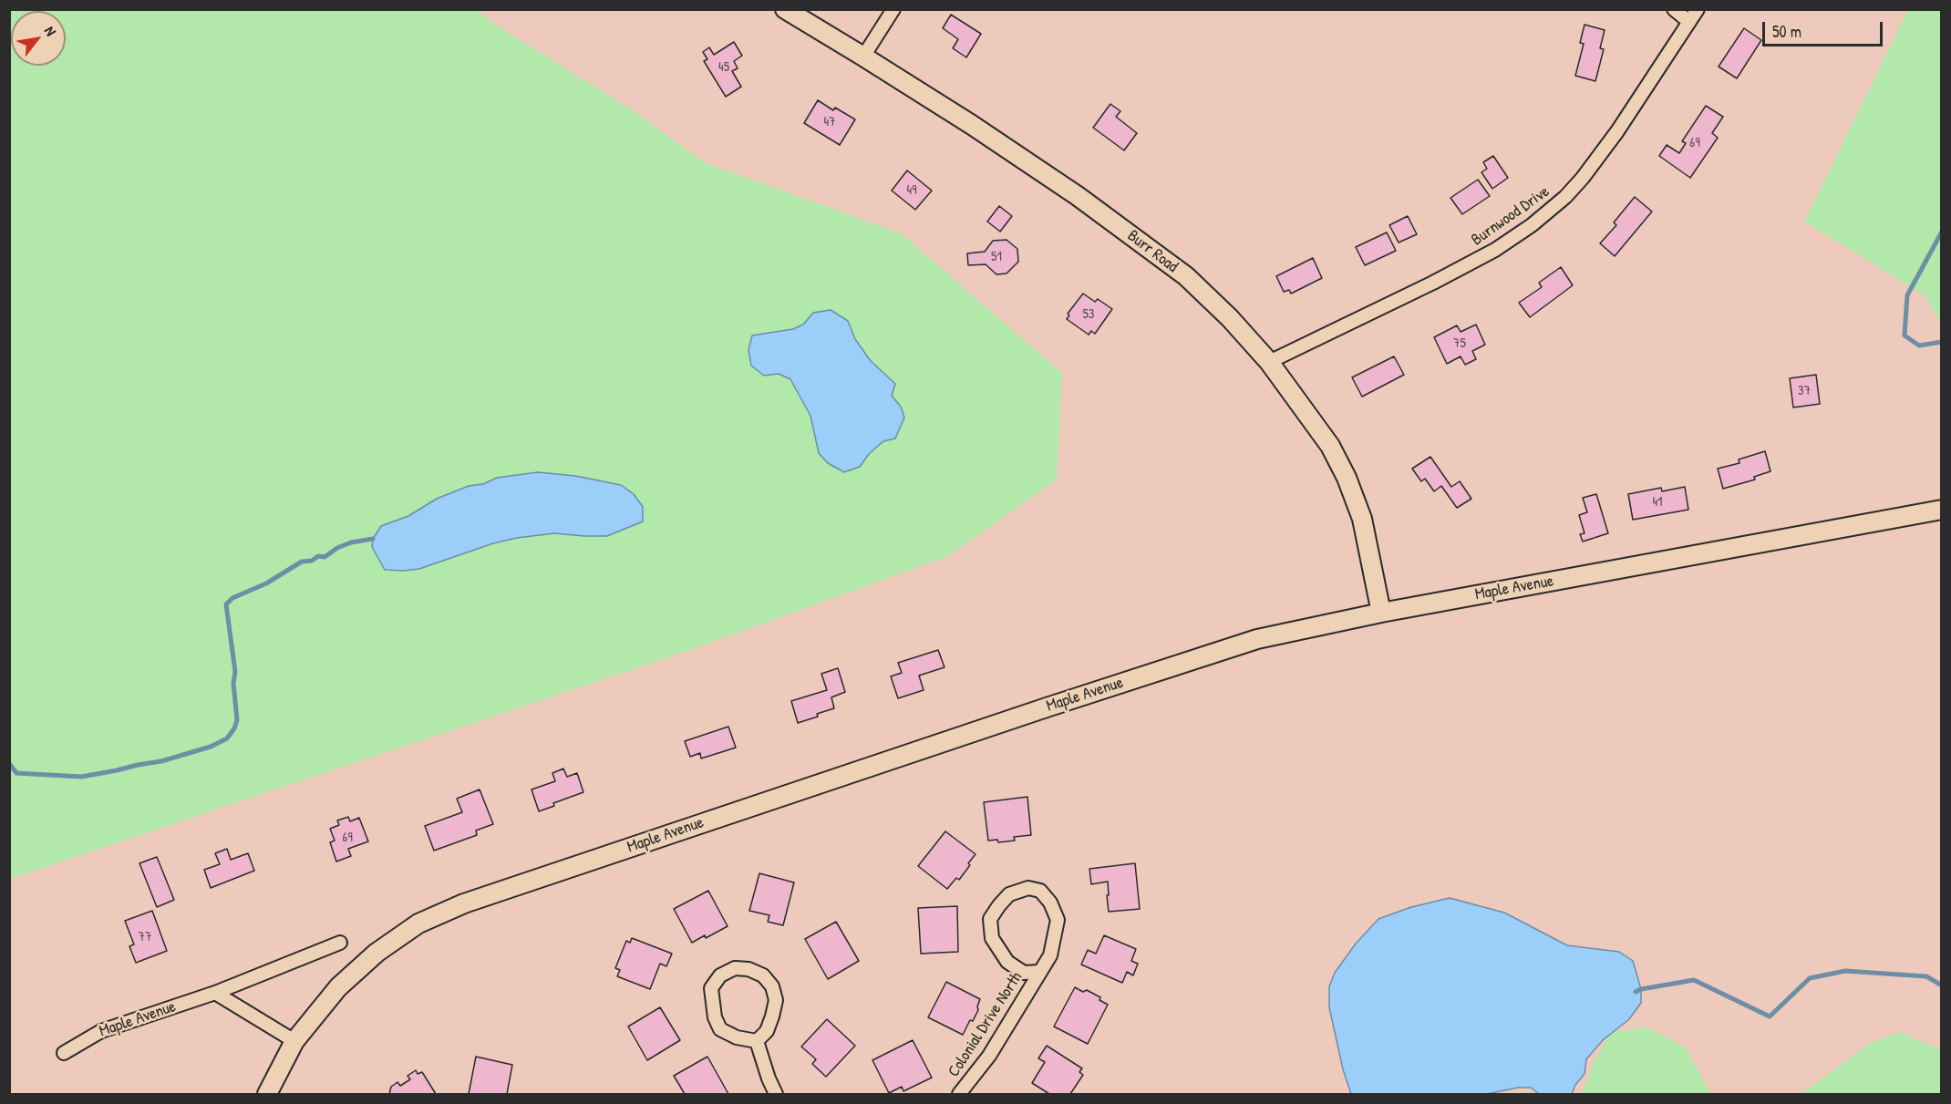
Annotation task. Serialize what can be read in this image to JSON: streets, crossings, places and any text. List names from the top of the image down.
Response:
{
  "streets": {
    "street": [
      "Burnwood Drive",
      "Burr Road",
      "Maple Avenue",
      "Colonial Drive North"
    ]
  },
  "crossings": [
    ["Burnwood Drive", "Burr Road"],
    ["Burr Road", "Maple Avenue"]
  ],
  "house_numbers": [
    "45",
    "47",
    "69",
    "49",
    "51",
    "53",
    "75",
    "37",
    "41",
    "69",
    "77"
  ],
  "scale_bar": "50 m",
  "north": "top right"
}
